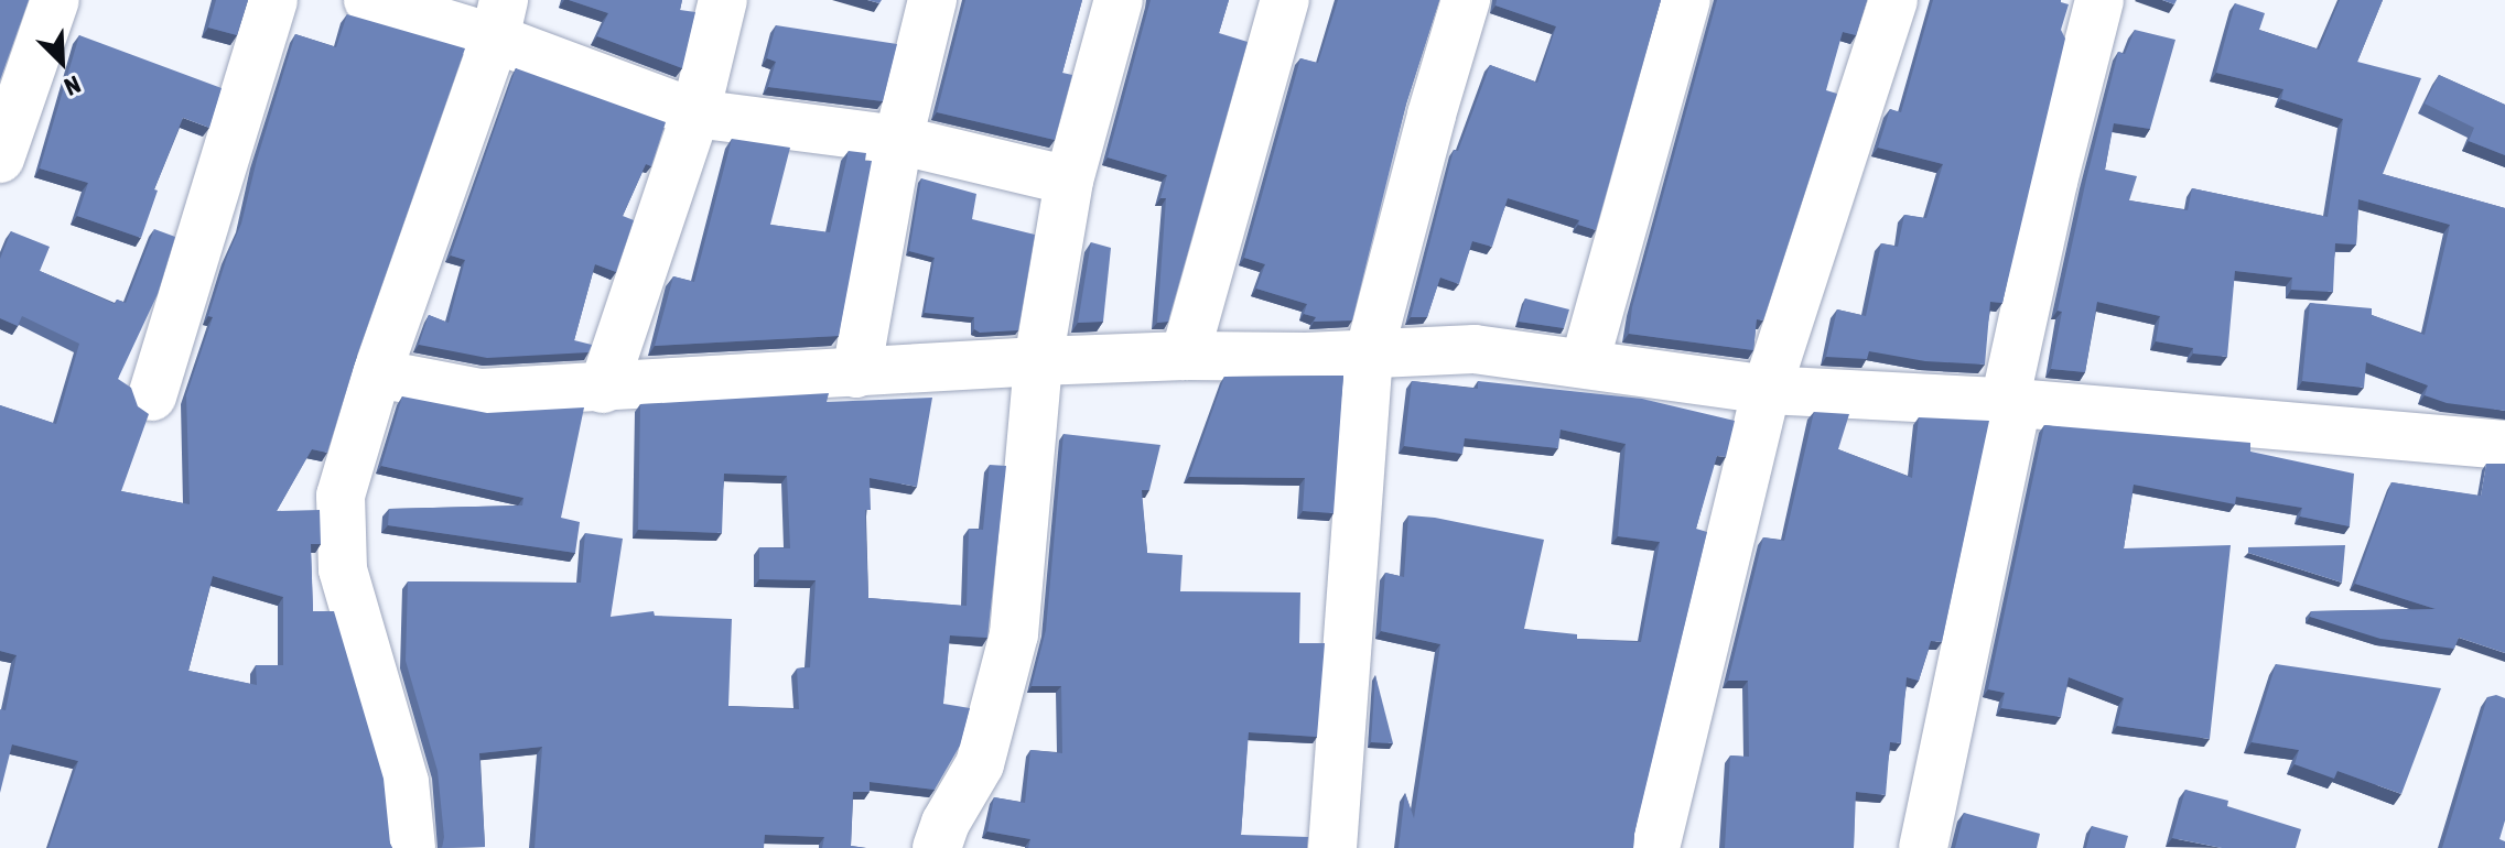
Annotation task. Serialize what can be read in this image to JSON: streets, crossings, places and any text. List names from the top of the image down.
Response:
{
  "north": "bottom right"
}
